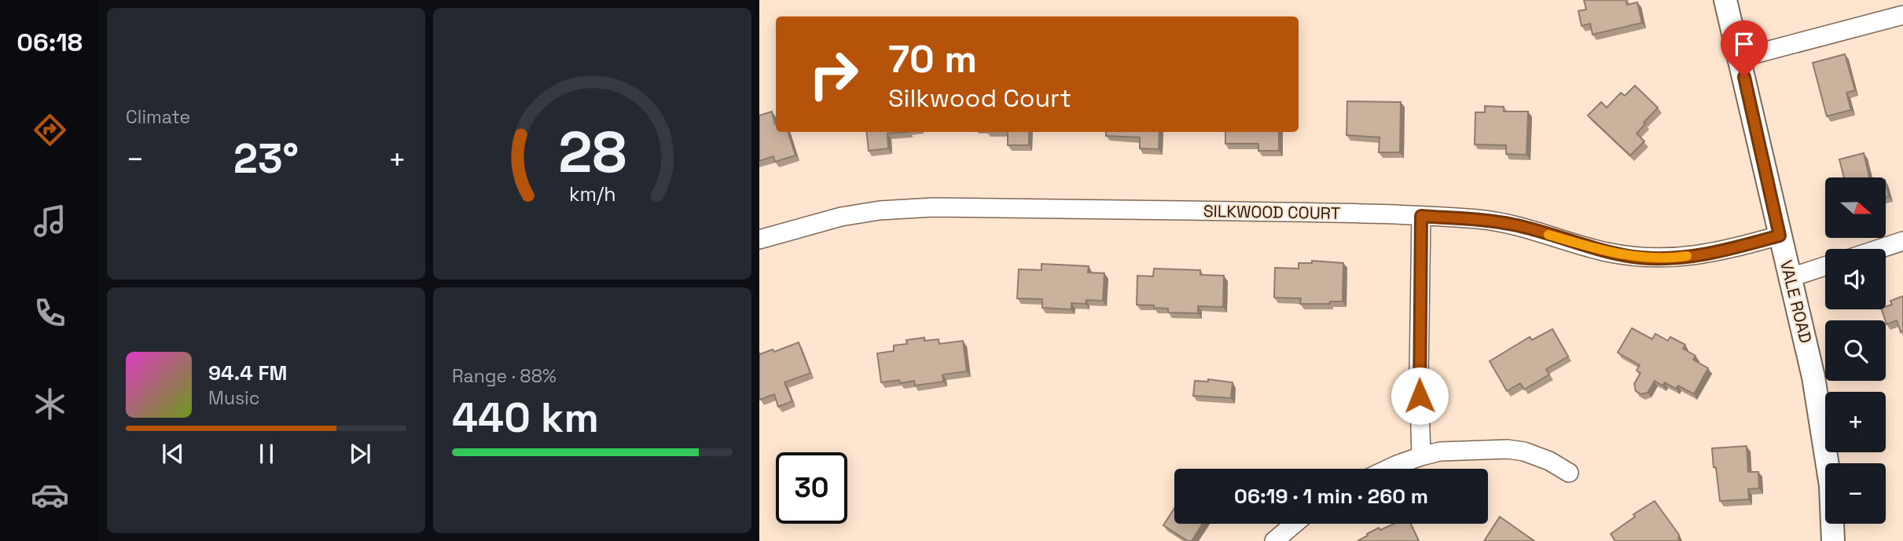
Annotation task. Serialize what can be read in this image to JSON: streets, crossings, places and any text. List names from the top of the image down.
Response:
{
  "streets": {
    "main road": ["VALE ROAD"],
    "street": ["SILKWOOD COURT"]
  },
  "crossings": [
    ["SILKWOOD COURT", "VALE ROAD"]
  ],
  "north": "right",
  "page": {
    "tabs": "06:18",
    "tile": [
      "Climate",
      ["Range · 88%", "440 km"]
    ],
    "turn": ["70 m", "Silkwood Court"],
    "heat": ["−", "23°", "+"],
    "map_buttons": ["+", "−"],
    "song": ["94.4 FM", "Music"],
    "limit": "30",
    "trip": "06:19 · 1 min · 260 m",
    "gauge": ["28", "km/h"]
  }
}
